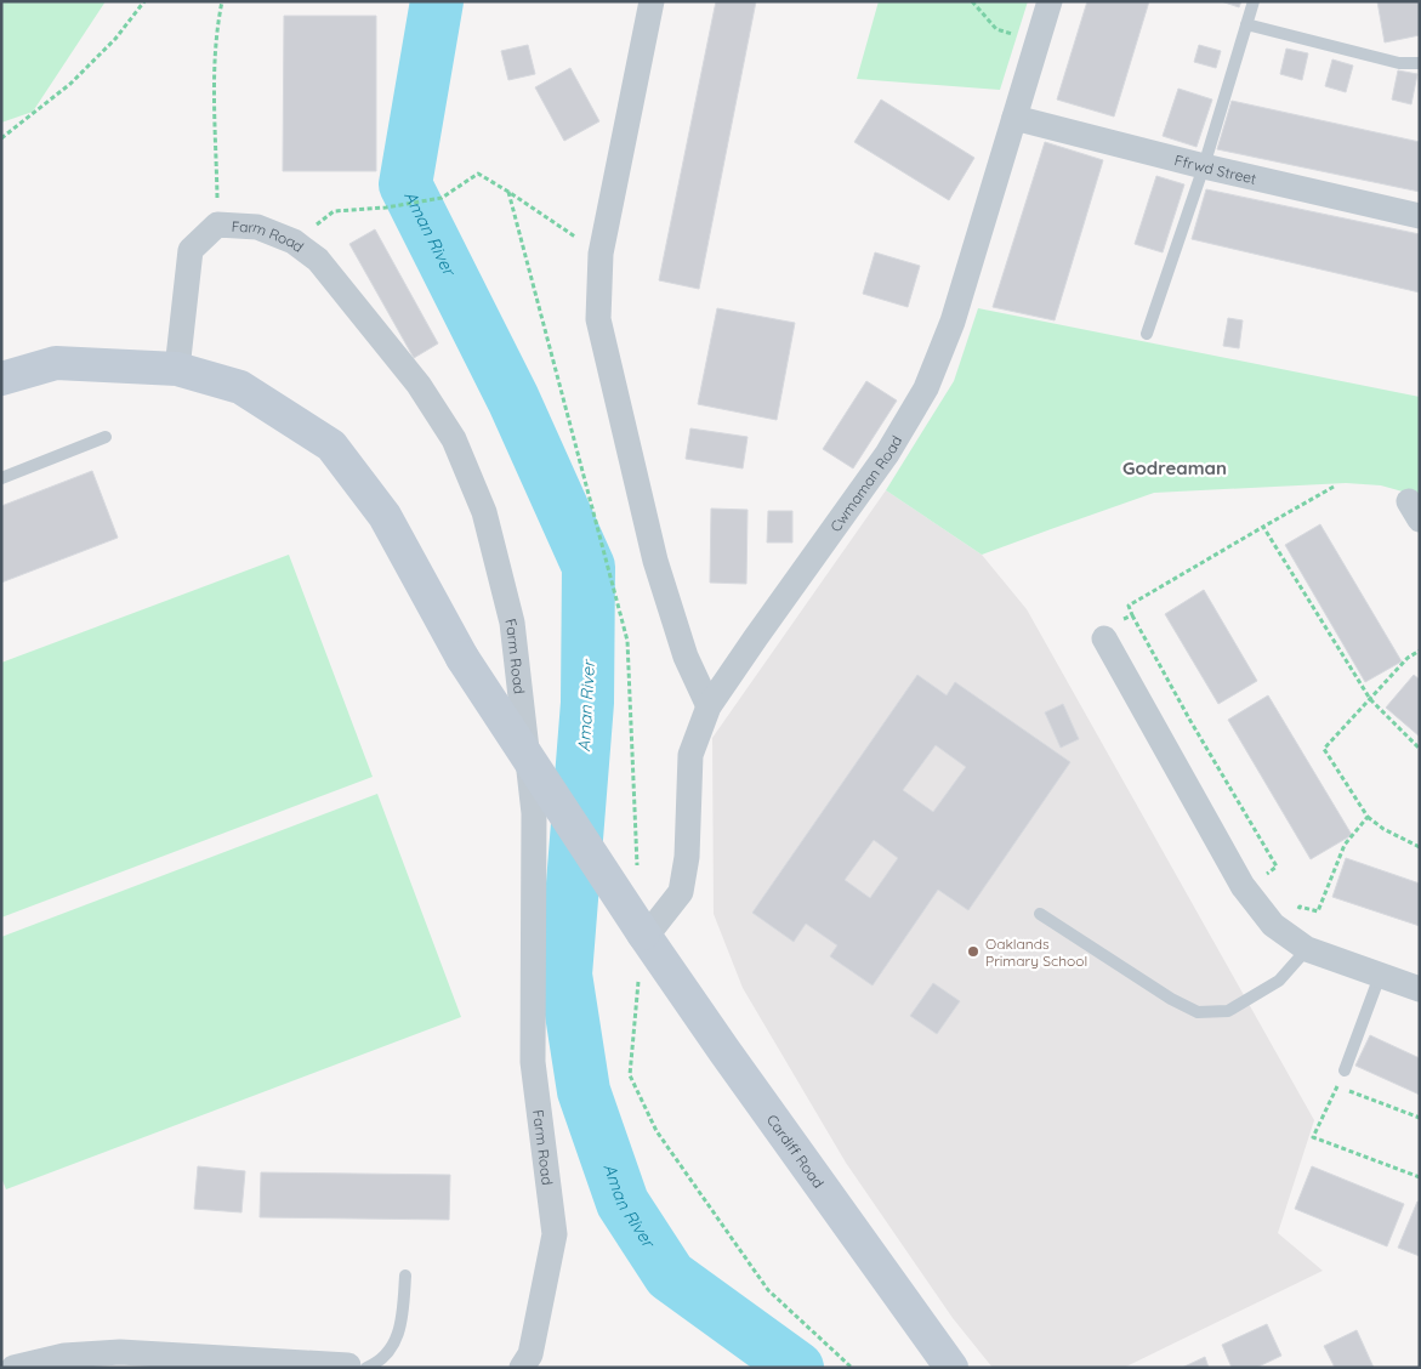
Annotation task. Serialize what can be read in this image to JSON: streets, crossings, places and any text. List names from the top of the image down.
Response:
{
  "streets": {
    "main road": ["Cardiff Road"],
    "street": ["Ffrwd Street", "Farm Road", "Cwmaman Road"]
  },
  "crossings": [
    ["Ffrwd Street", "Cwmaman Road"],
    ["Farm Road", "Cardiff Road"],
    ["Cwmaman Road", "Cardiff Road"]
  ],
  "districts": ["Godreaman"],
  "water": ["Aman River"],
  "places": ["Oaklands Primary School"]
}
